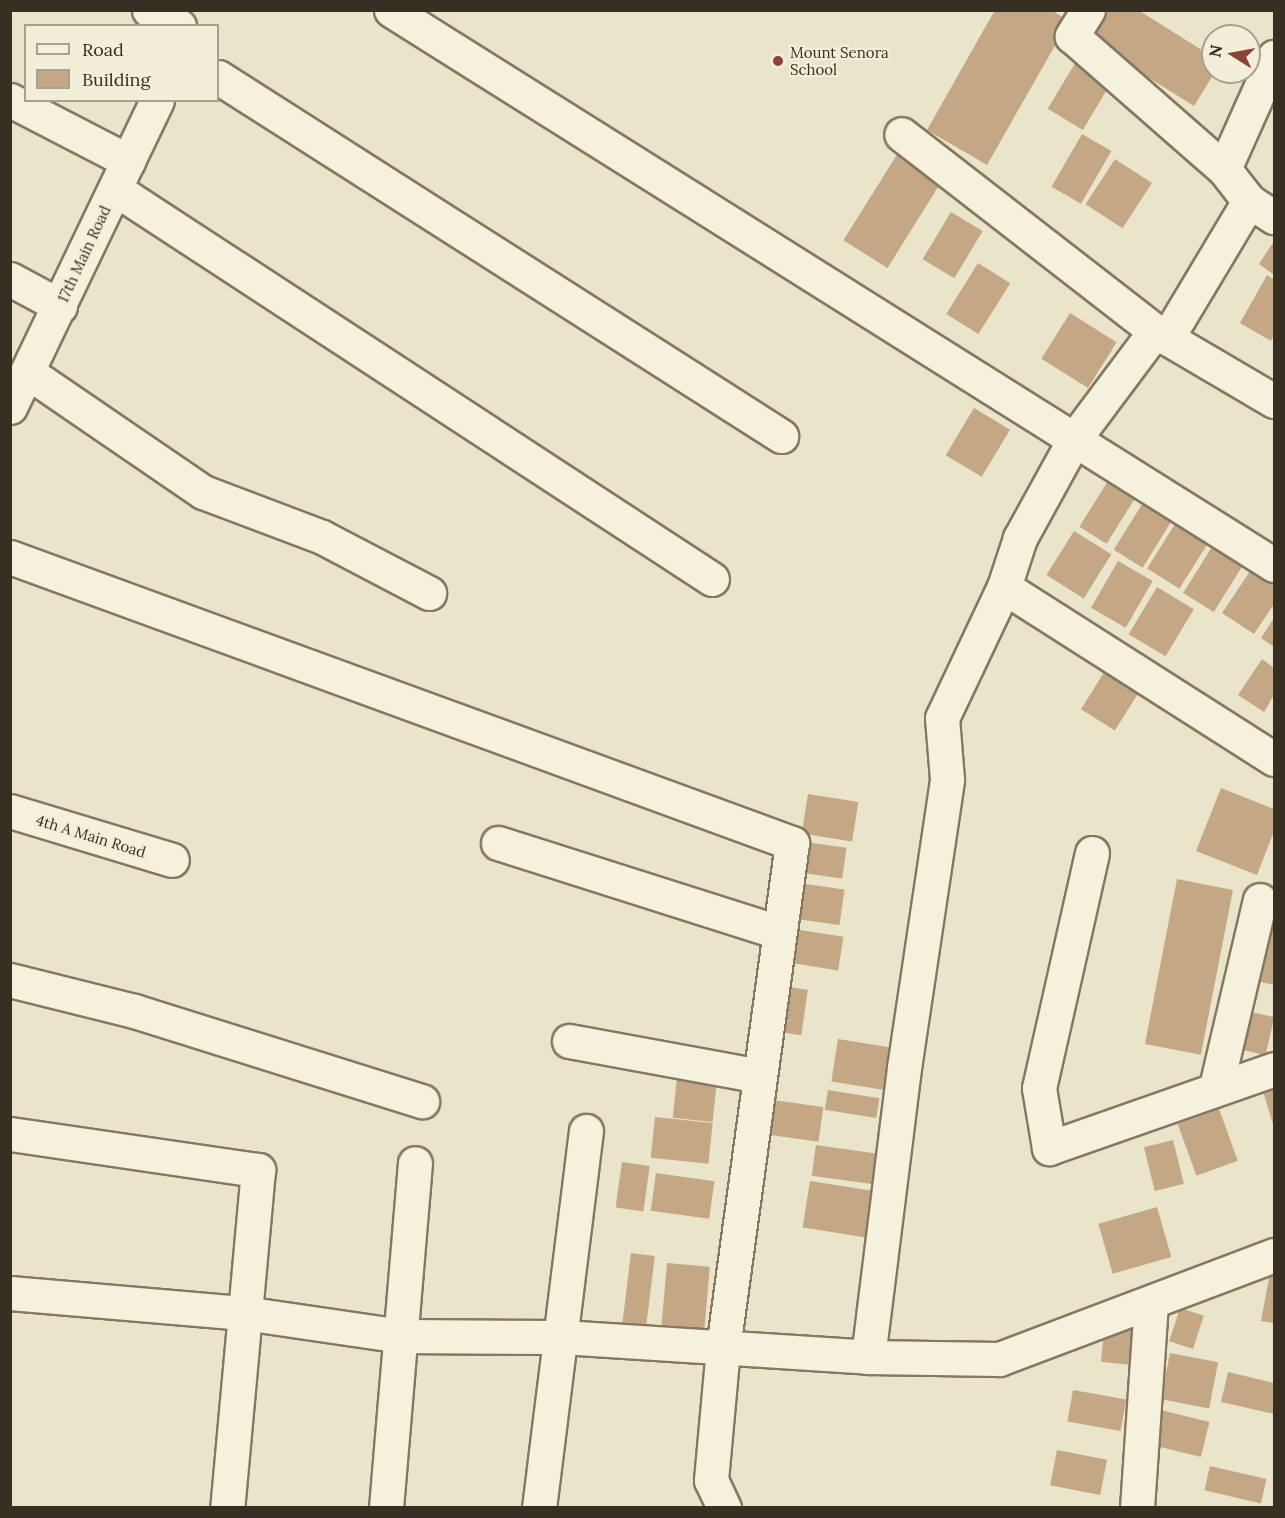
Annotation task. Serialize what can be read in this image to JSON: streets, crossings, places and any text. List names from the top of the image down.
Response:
{
  "streets": {
    "street": ["17th Main Road", "4th A Main Road"]
  },
  "places": ["Mount Senora School"],
  "legend": ["Road", "Building"],
  "north": "left"
}
